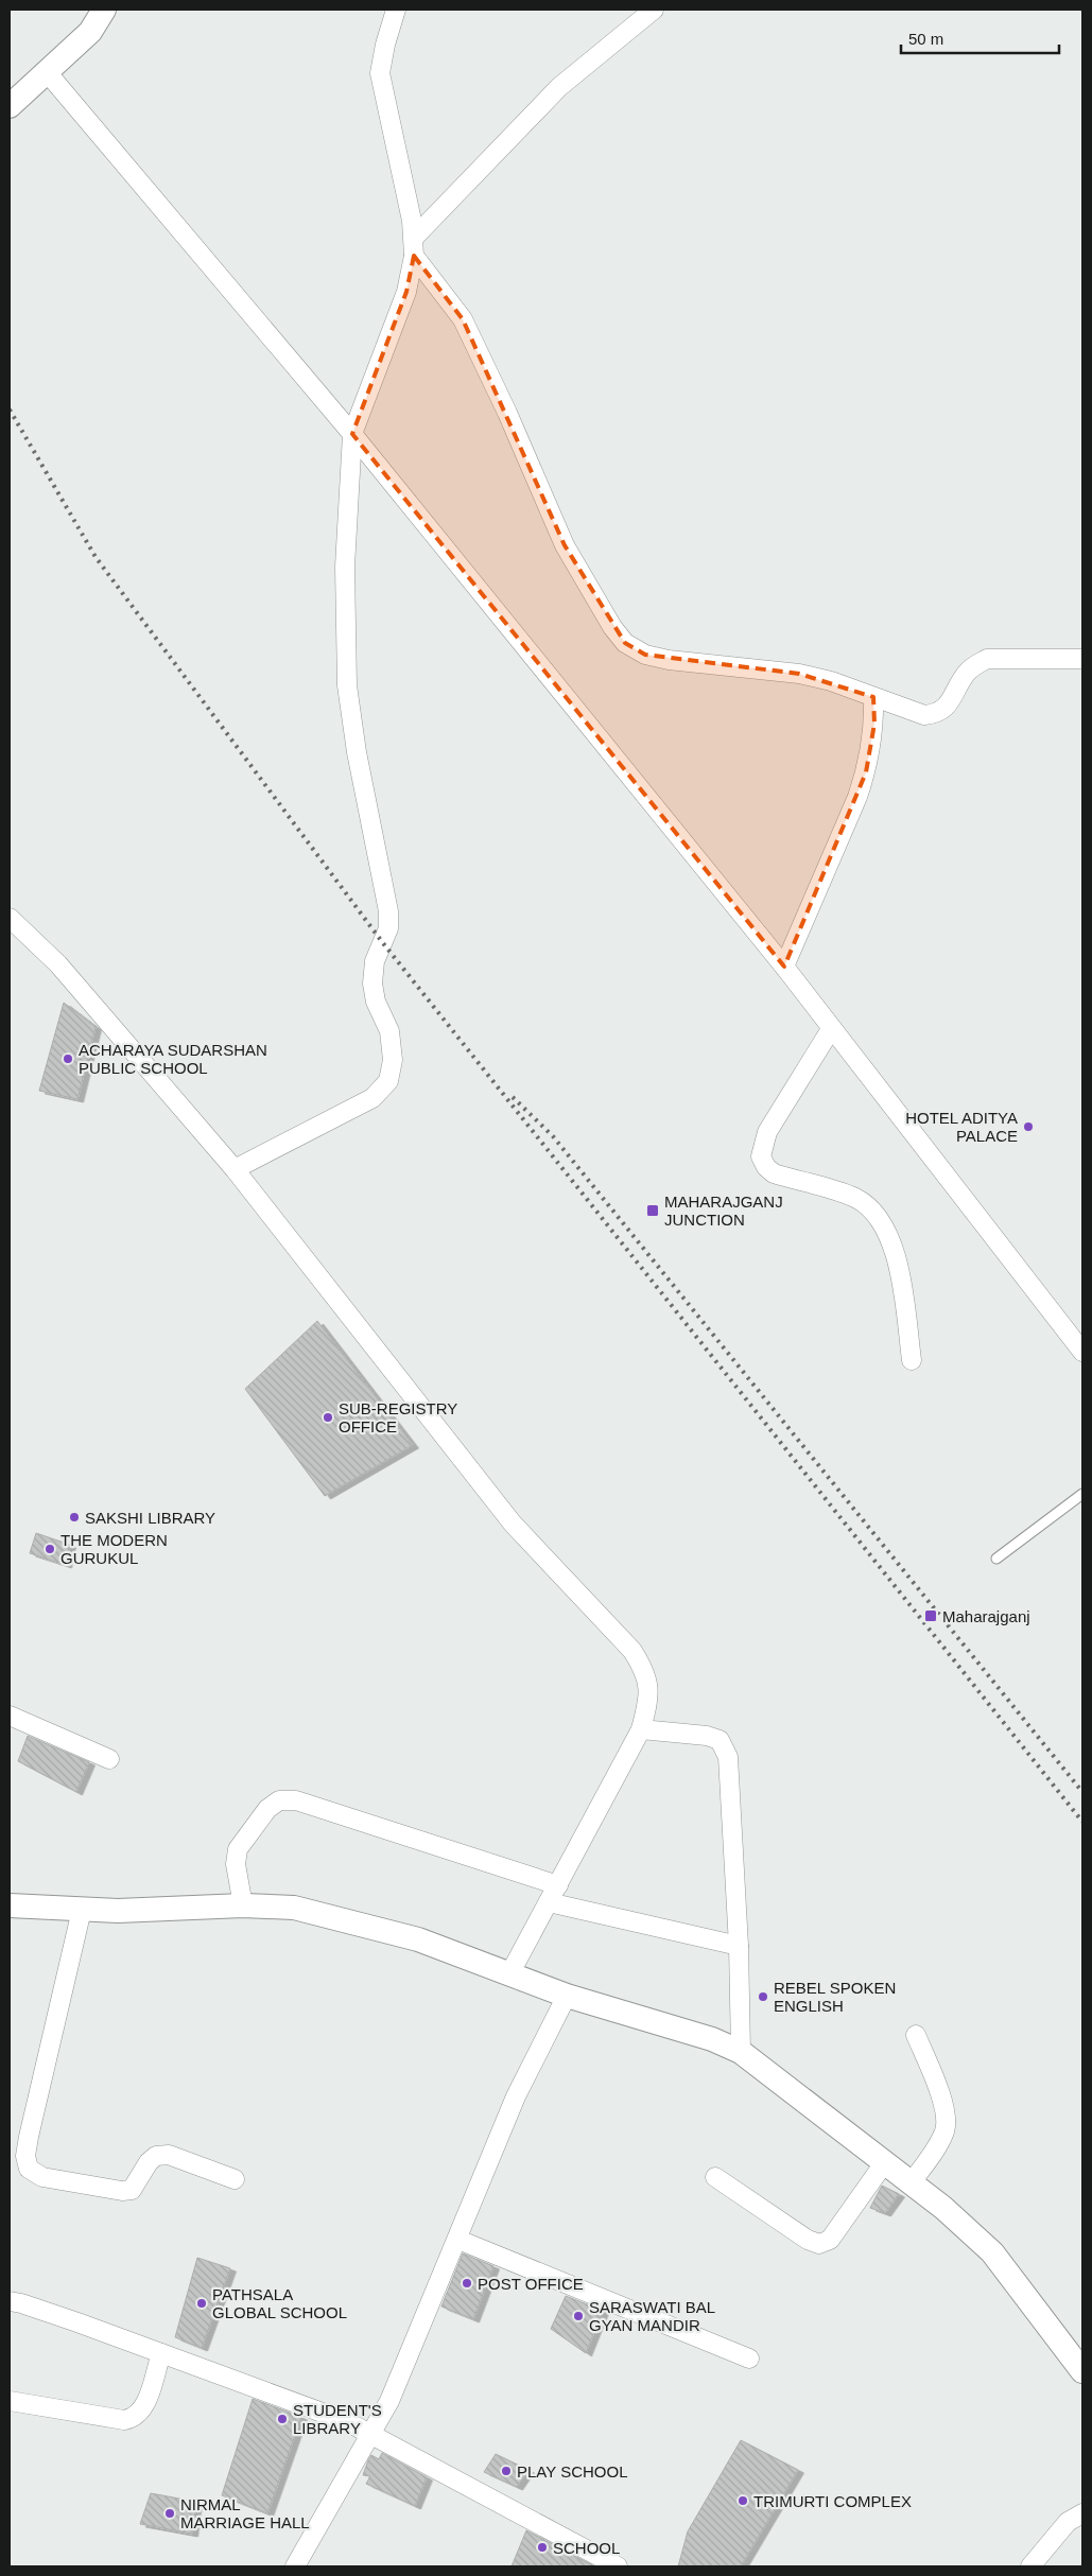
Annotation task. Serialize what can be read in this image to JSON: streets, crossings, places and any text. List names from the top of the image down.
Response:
{
  "places": {
    "other": [
      "ACHARAYA SUDARSHAN PUBLIC SCHOOL",
      "HOTEL ADITYA PALACE",
      "SUB-REGISTRY OFFICE",
      "SAKSHI LIBRARY",
      "THE MODERN GURUKUL",
      "REBEL SPOKEN ENGLISH",
      "POST OFFICE",
      "PATHSALA GLOBAL SCHOOL",
      "SARASWATI BAL GYAN MANDIR",
      "STUDENT'S LIBRARY",
      "PLAY SCHOOL",
      "TRIMURTI COMPLEX",
      "NIRMAL MARRIAGE HALL",
      "SCHOOL"
    ],
    "transit": ["MAHARAJGANJ JUNCTION", "Maharajganj"]
  },
  "scale_bar": "50 m"
}
